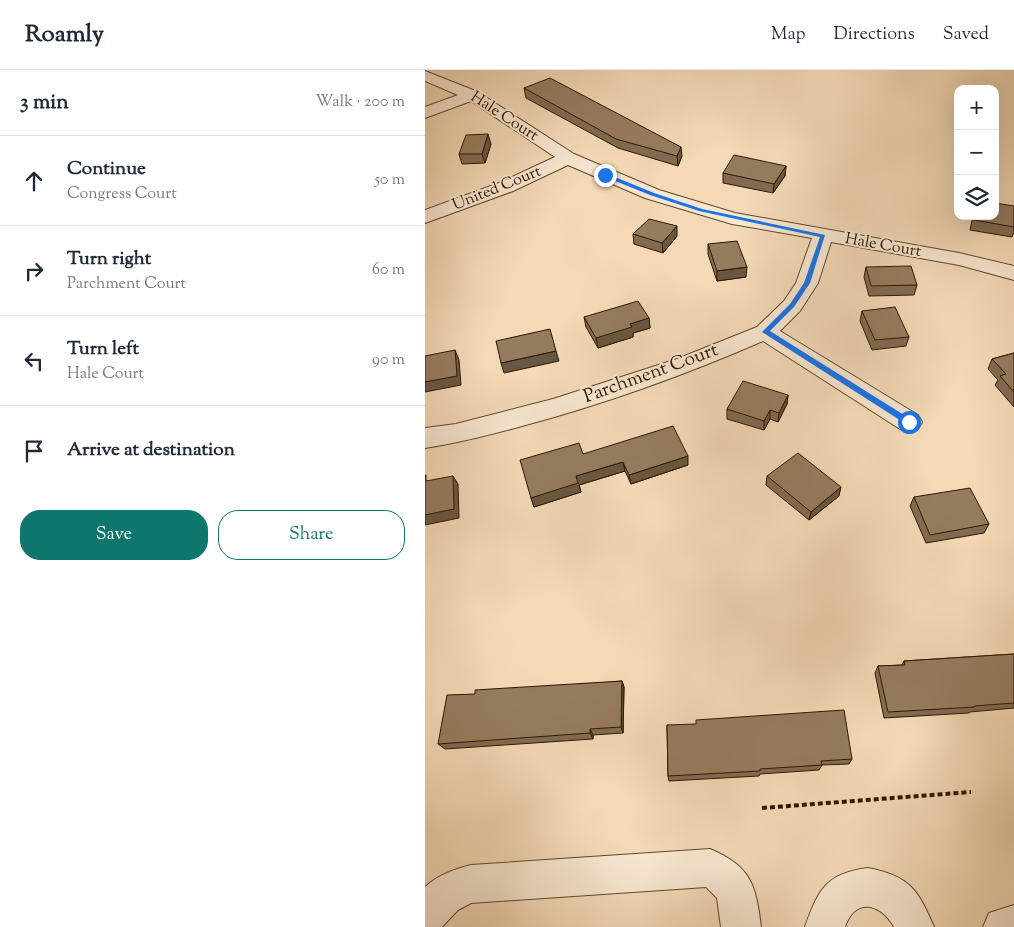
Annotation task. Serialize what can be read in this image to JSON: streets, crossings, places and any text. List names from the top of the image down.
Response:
{
  "streets": {
    "street": ["Hale Court", "United Court", "Parchment Court"]
  },
  "crossings": [
    ["Hale Court", "United Court"],
    ["Hale Court", "Parchment Court"]
  ],
  "page": {
    "header": "Roamly",
    "nav": ["Map", "Directions", "Saved"],
    "heading": ["3 min", "Walk · 200 m"],
    "map_buttons": ["+", "−"],
    "list": [
      ["Continue", "Congress Court", "50 m"],
      ["Turn right", "Parchment Court", "60 m"],
      ["Turn left", "Hale Court", "90 m"],
      "Arrive at destination"
    ],
    "buttons": ["Save", "Share"]
  }
}
